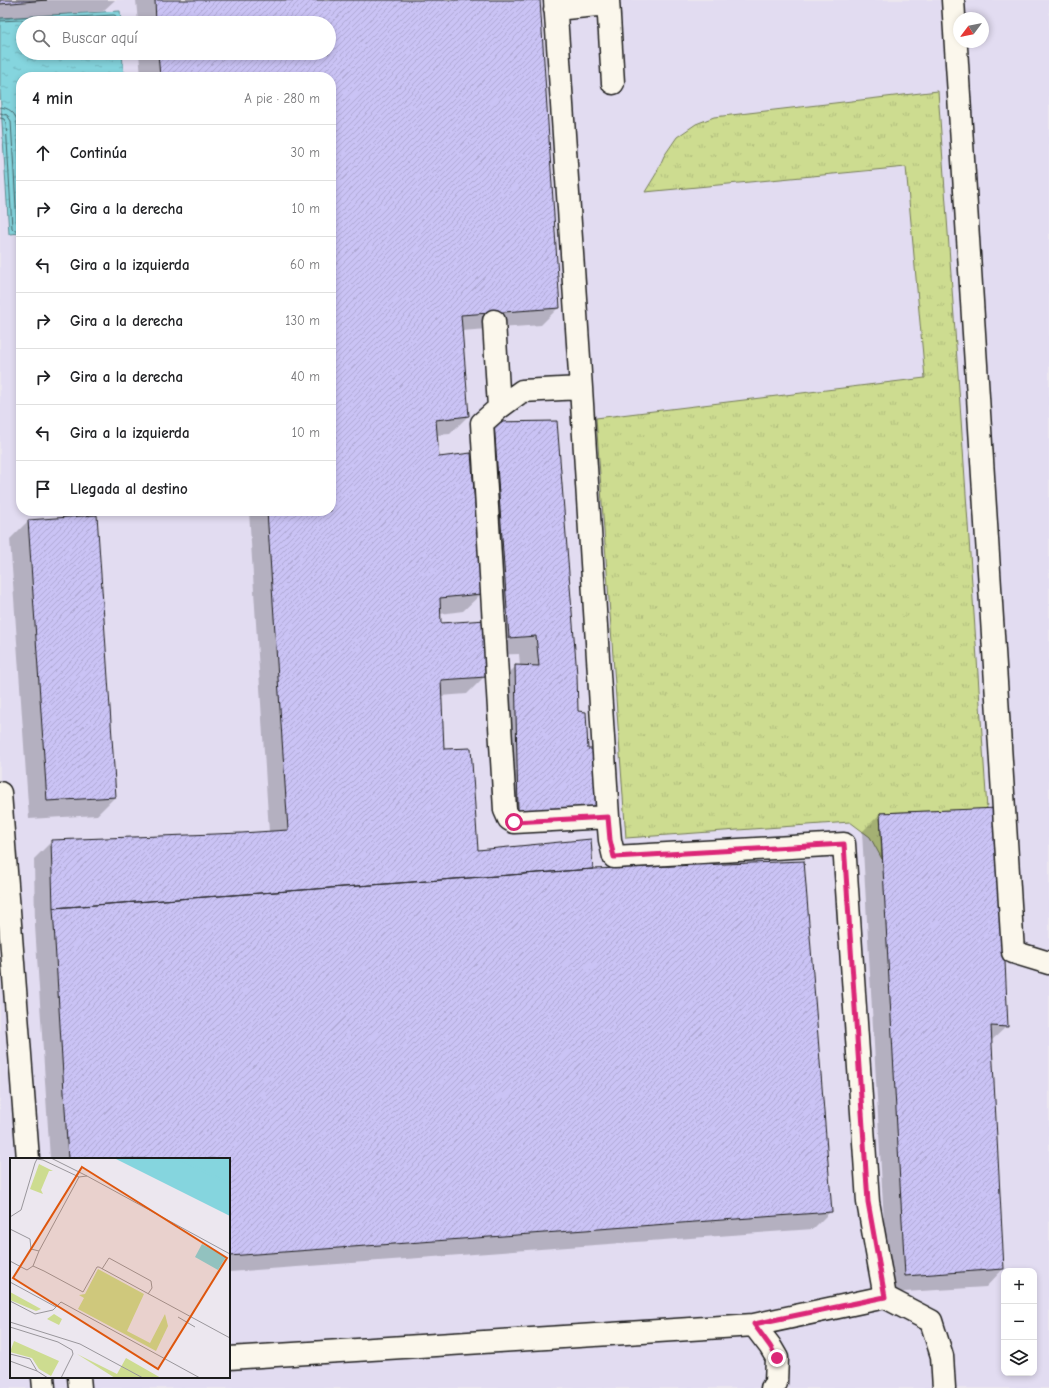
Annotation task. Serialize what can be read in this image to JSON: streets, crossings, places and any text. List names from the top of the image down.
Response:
{
  "north": "bottom left",
  "page": {
    "search": "Buscar aquí",
    "heading": ["4 min", "A pie · 280 m"],
    "list": [
      ["Continúa", "30 m"],
      ["Gira a la derecha", "10 m"],
      ["Gira a la izquierda", "60 m"],
      ["Gira a la derecha", "130 m"],
      ["Gira a la derecha", "40 m"],
      ["Gira a la izquierda", "10 m"],
      "Llegada al destino"
    ],
    "map_buttons": ["+", "−"]
  }
}
